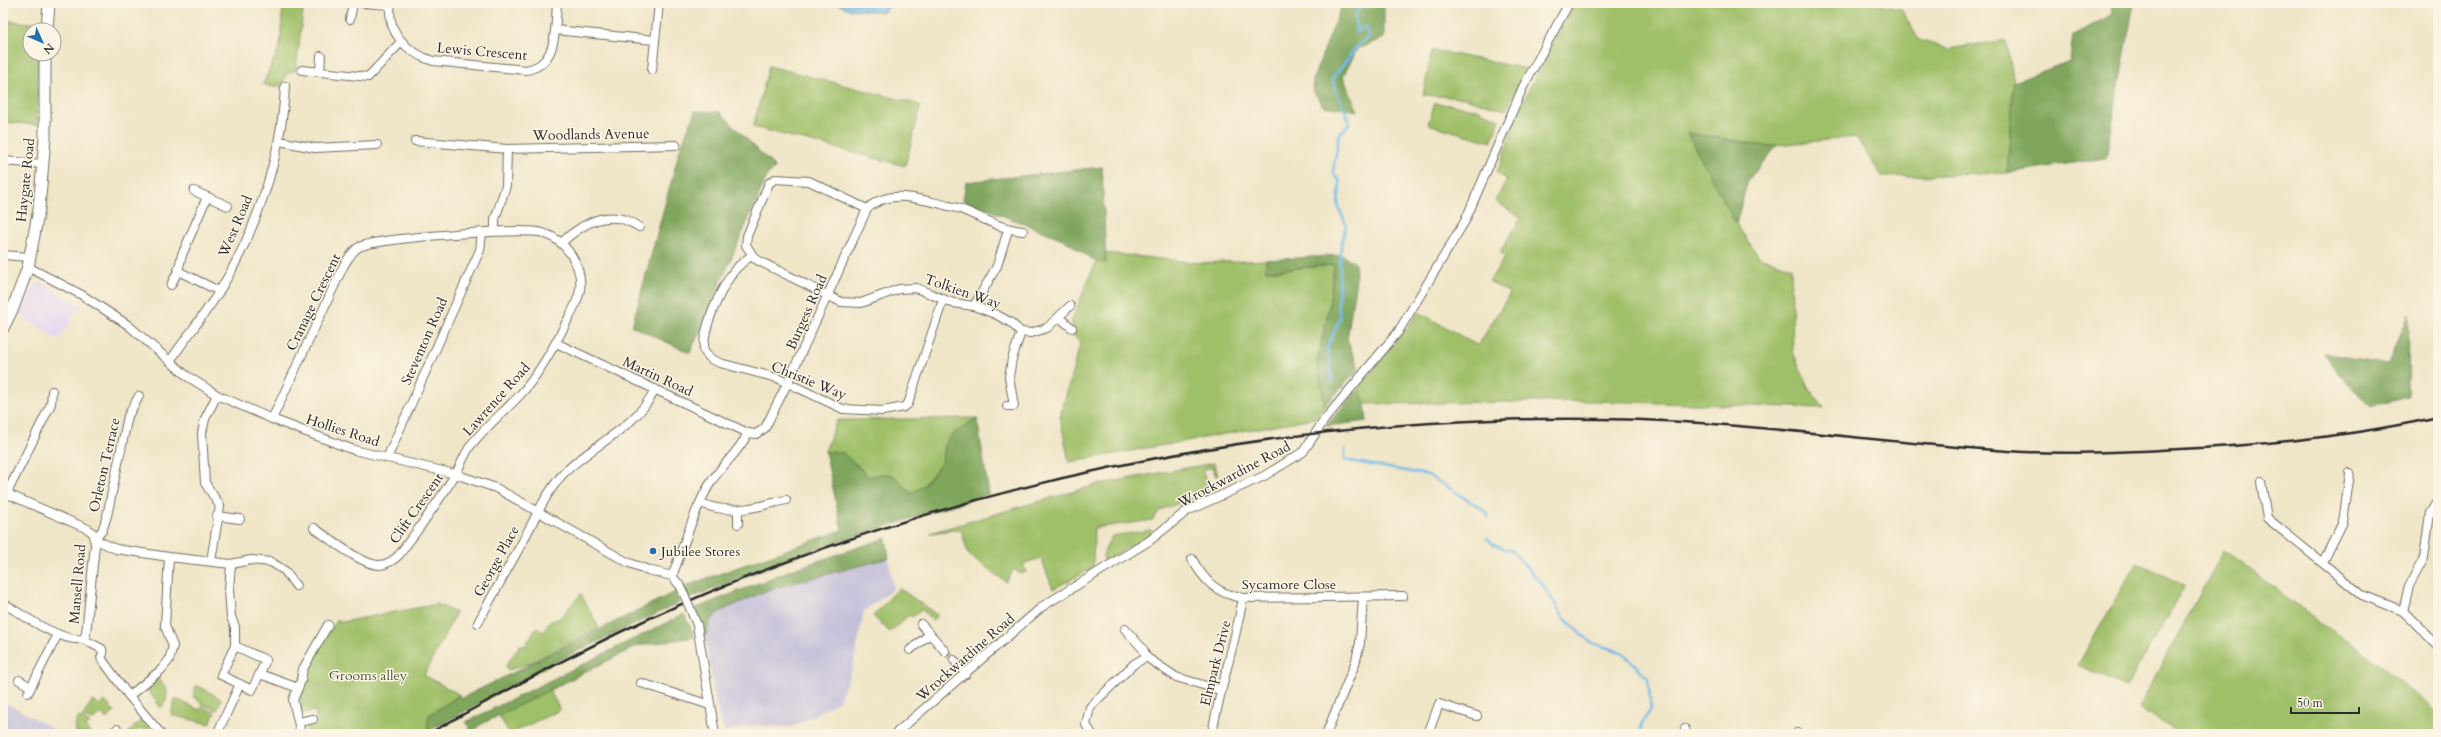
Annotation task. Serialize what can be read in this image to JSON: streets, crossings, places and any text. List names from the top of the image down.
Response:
{
  "streets": {
    "street": [
      "Lewis Crescent",
      "Woodlands Avenue",
      "Haygate Road",
      "West Road",
      "Tolkien Way",
      "Cranage Crescent",
      "Burgess Road",
      "Steventon Road",
      "Martin Road",
      "Christie Way",
      "Lawrence Road",
      "Hollies Road",
      "Orleton Terrace",
      "Wrockwardine Road",
      "Clift Crescent",
      "George Place",
      "Mansell Road",
      "Sycamore Close",
      "Elmpark Drive"
    ]
  },
  "crossings": [
    ["Haygate Road", "Hollies Road"],
    ["West Road", "Hollies Road"],
    ["Tolkien Way", "Burgess Road"],
    ["Tolkien Way", "Christie Way"],
    ["Cranage Crescent", "Steventon Road"],
    ["Cranage Crescent", "Lawrence Road"],
    ["Cranage Crescent", "Hollies Road"],
    ["Burgess Road", "Martin Road"],
    ["Burgess Road", "Christie Way"],
    ["Steventon Road", "Lawrence Road"],
    ["Steventon Road", "Hollies Road"],
    ["Martin Road", "Lawrence Road"],
    ["Martin Road", "George Place"],
    ["Lawrence Road", "Hollies Road"],
    ["Lawrence Road", "Clift Crescent"],
    ["Hollies Road", "Clift Crescent"],
    ["Hollies Road", "George Place"],
    ["Orleton Terrace", "Mansell Road"],
    ["Sycamore Close", "Elmpark Drive"]
  ],
  "parks": ["Grooms alley"],
  "places": ["Jubilee Stores"],
  "scale_bar": "50 m",
  "north": "bottom right"
}
